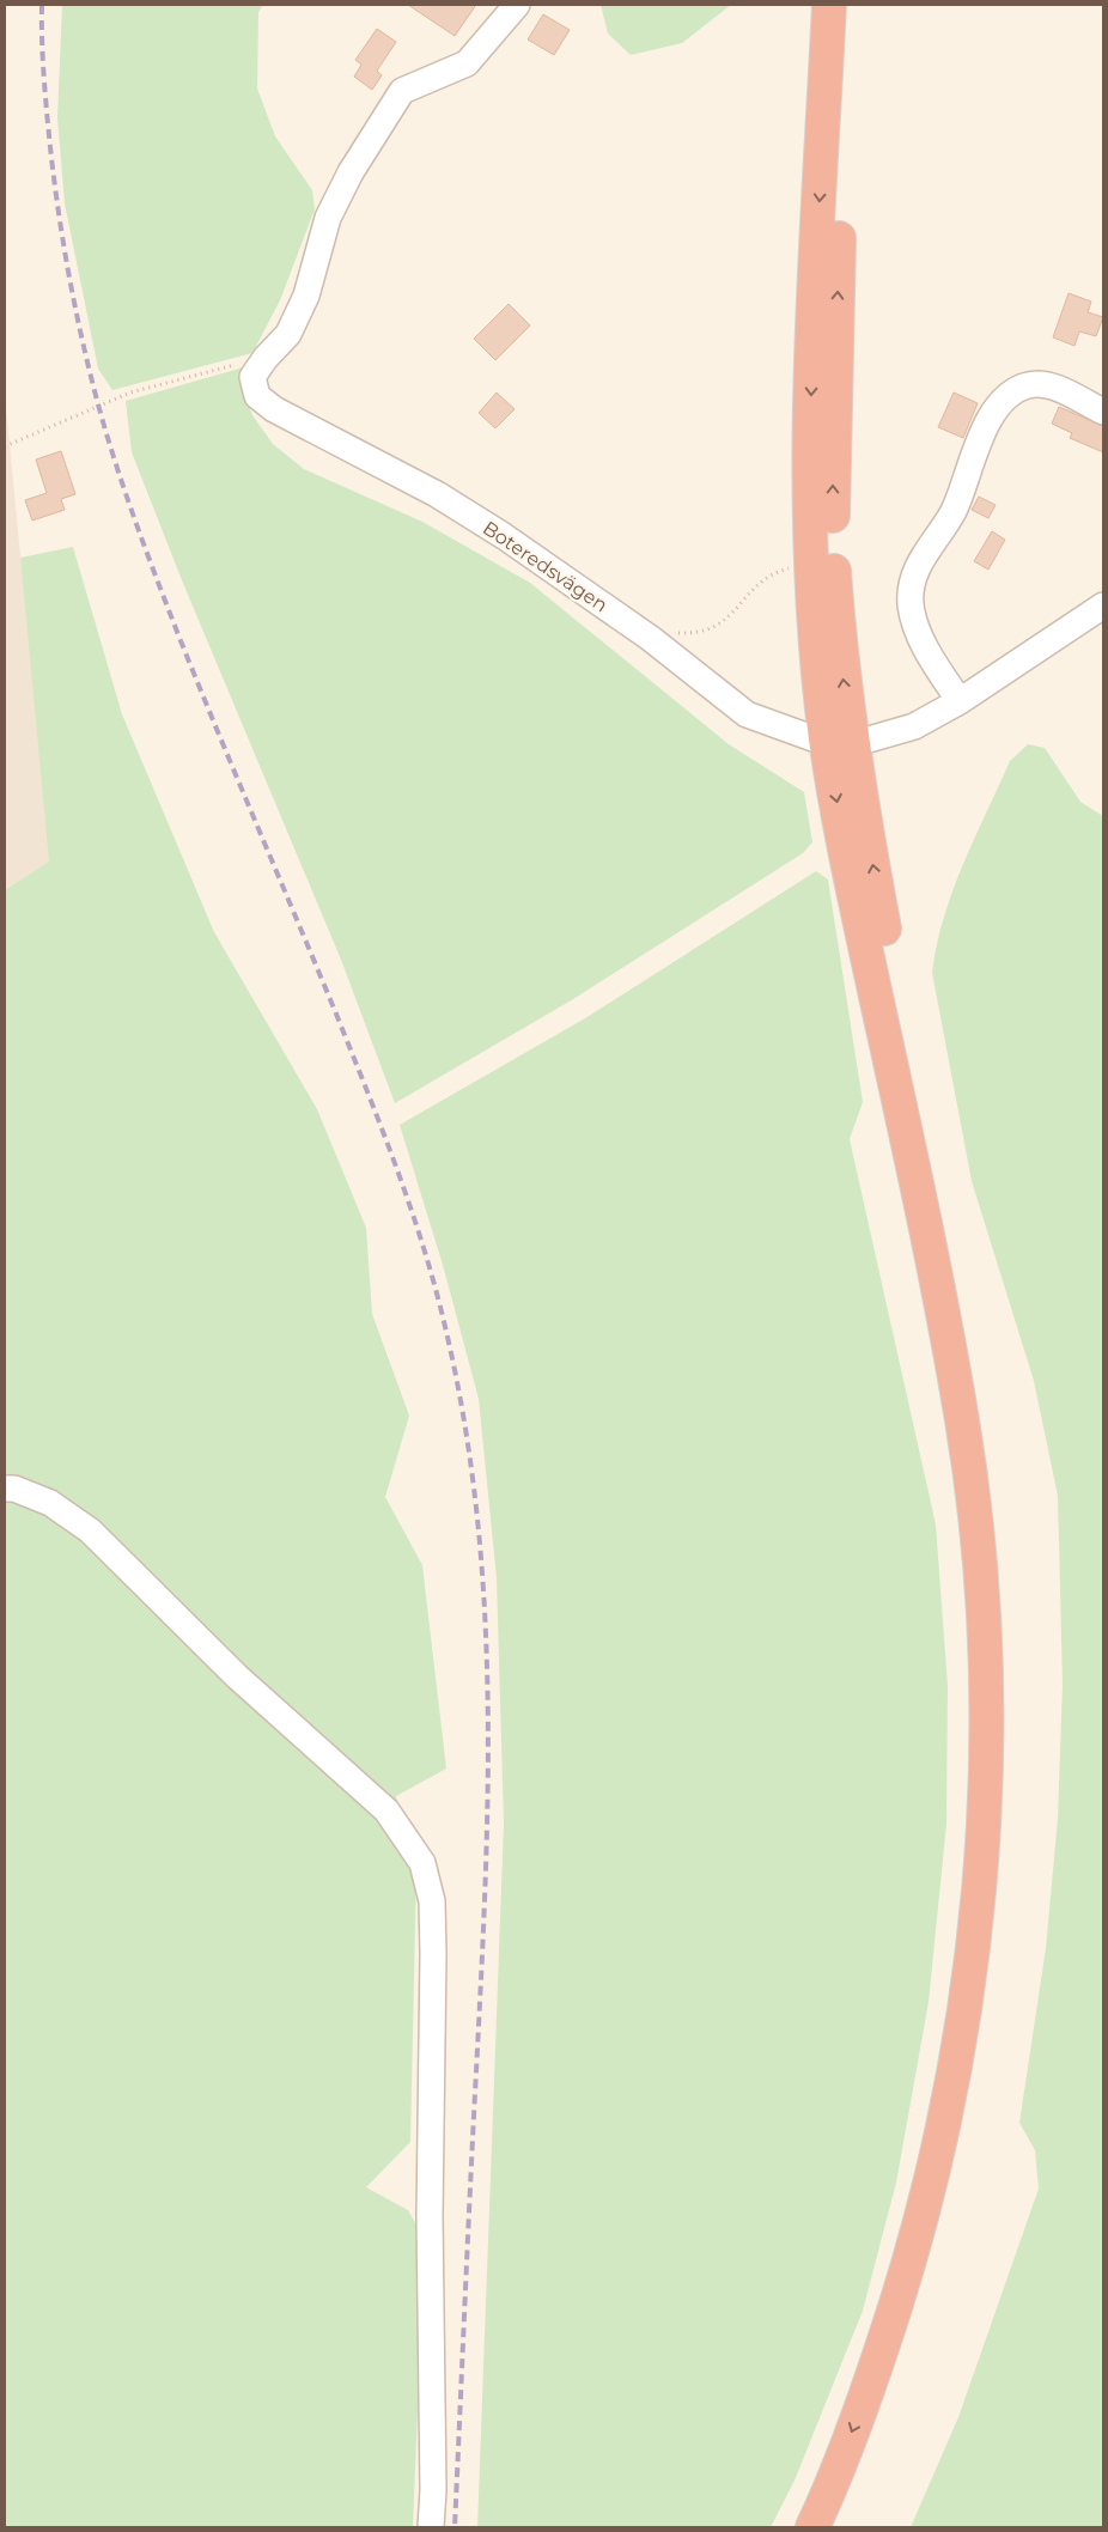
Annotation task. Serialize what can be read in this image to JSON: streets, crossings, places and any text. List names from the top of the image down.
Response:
{
  "streets": {
    "street": ["Boteredsvägen"]
  }
}
